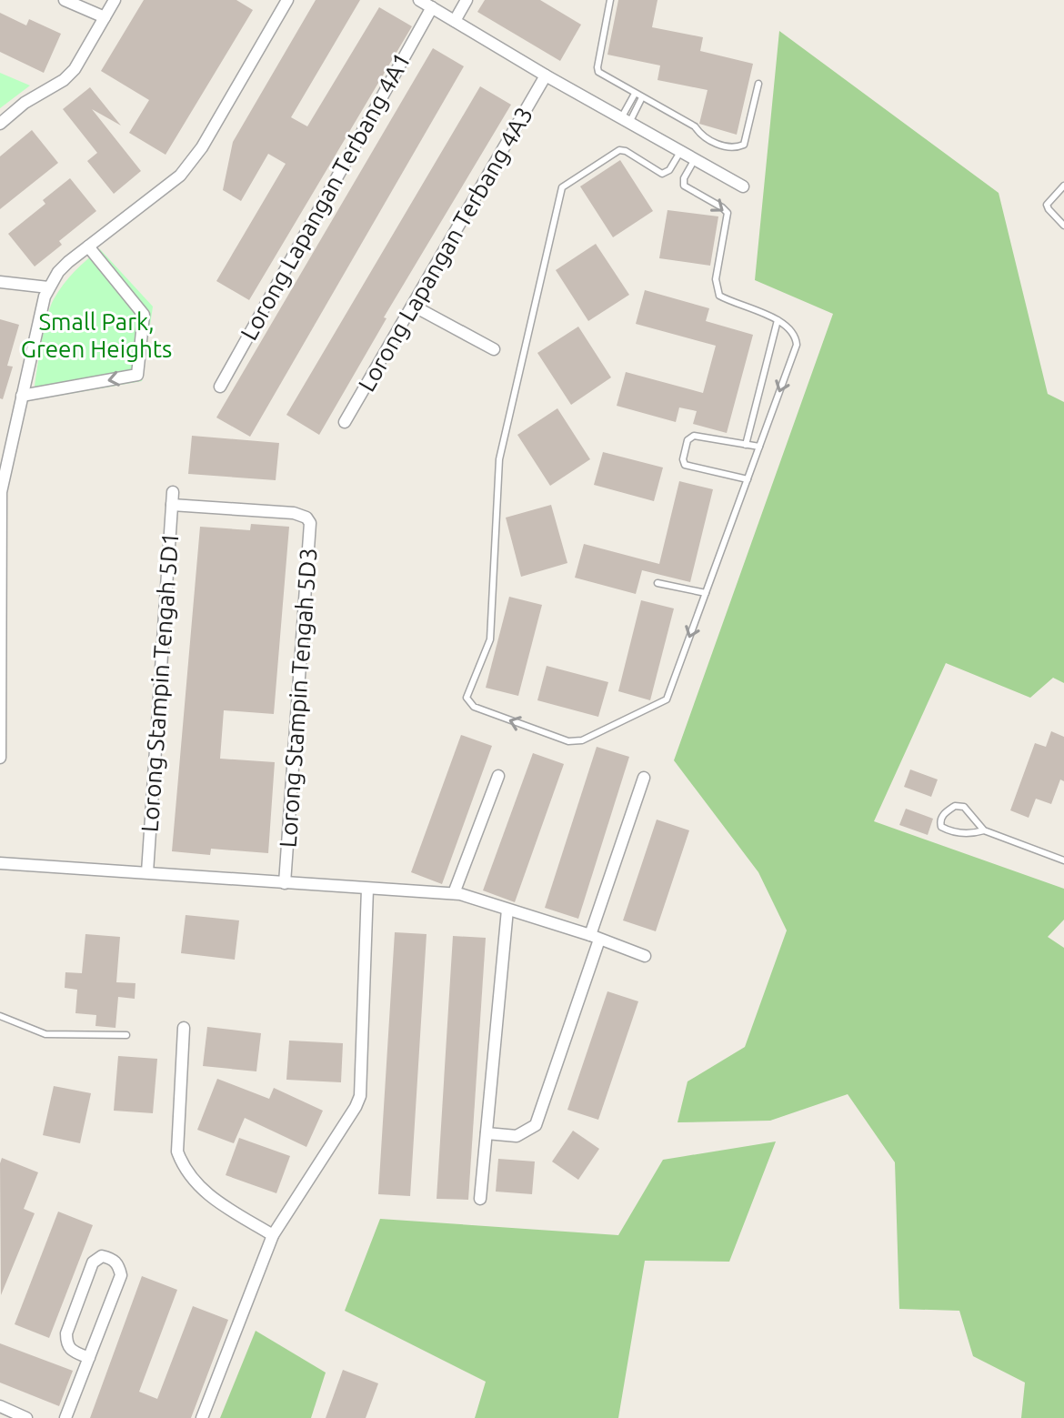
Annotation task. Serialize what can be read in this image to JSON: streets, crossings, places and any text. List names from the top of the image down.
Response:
{
  "streets": {
    "street": [
      "Lorong Lapangan Terbang 4A1",
      "Lorong Lapangan Terbang 4A3",
      "Lorong Stampin Tengah 5D1",
      "Lorong Stampin Tengah 5D3"
    ]
  },
  "crossings": [
    ["Lorong Stampin Tengah 5D1", "Lorong Stampin Tengah 5D3"]
  ],
  "parks": ["Small Park, Green Heights"]
}
